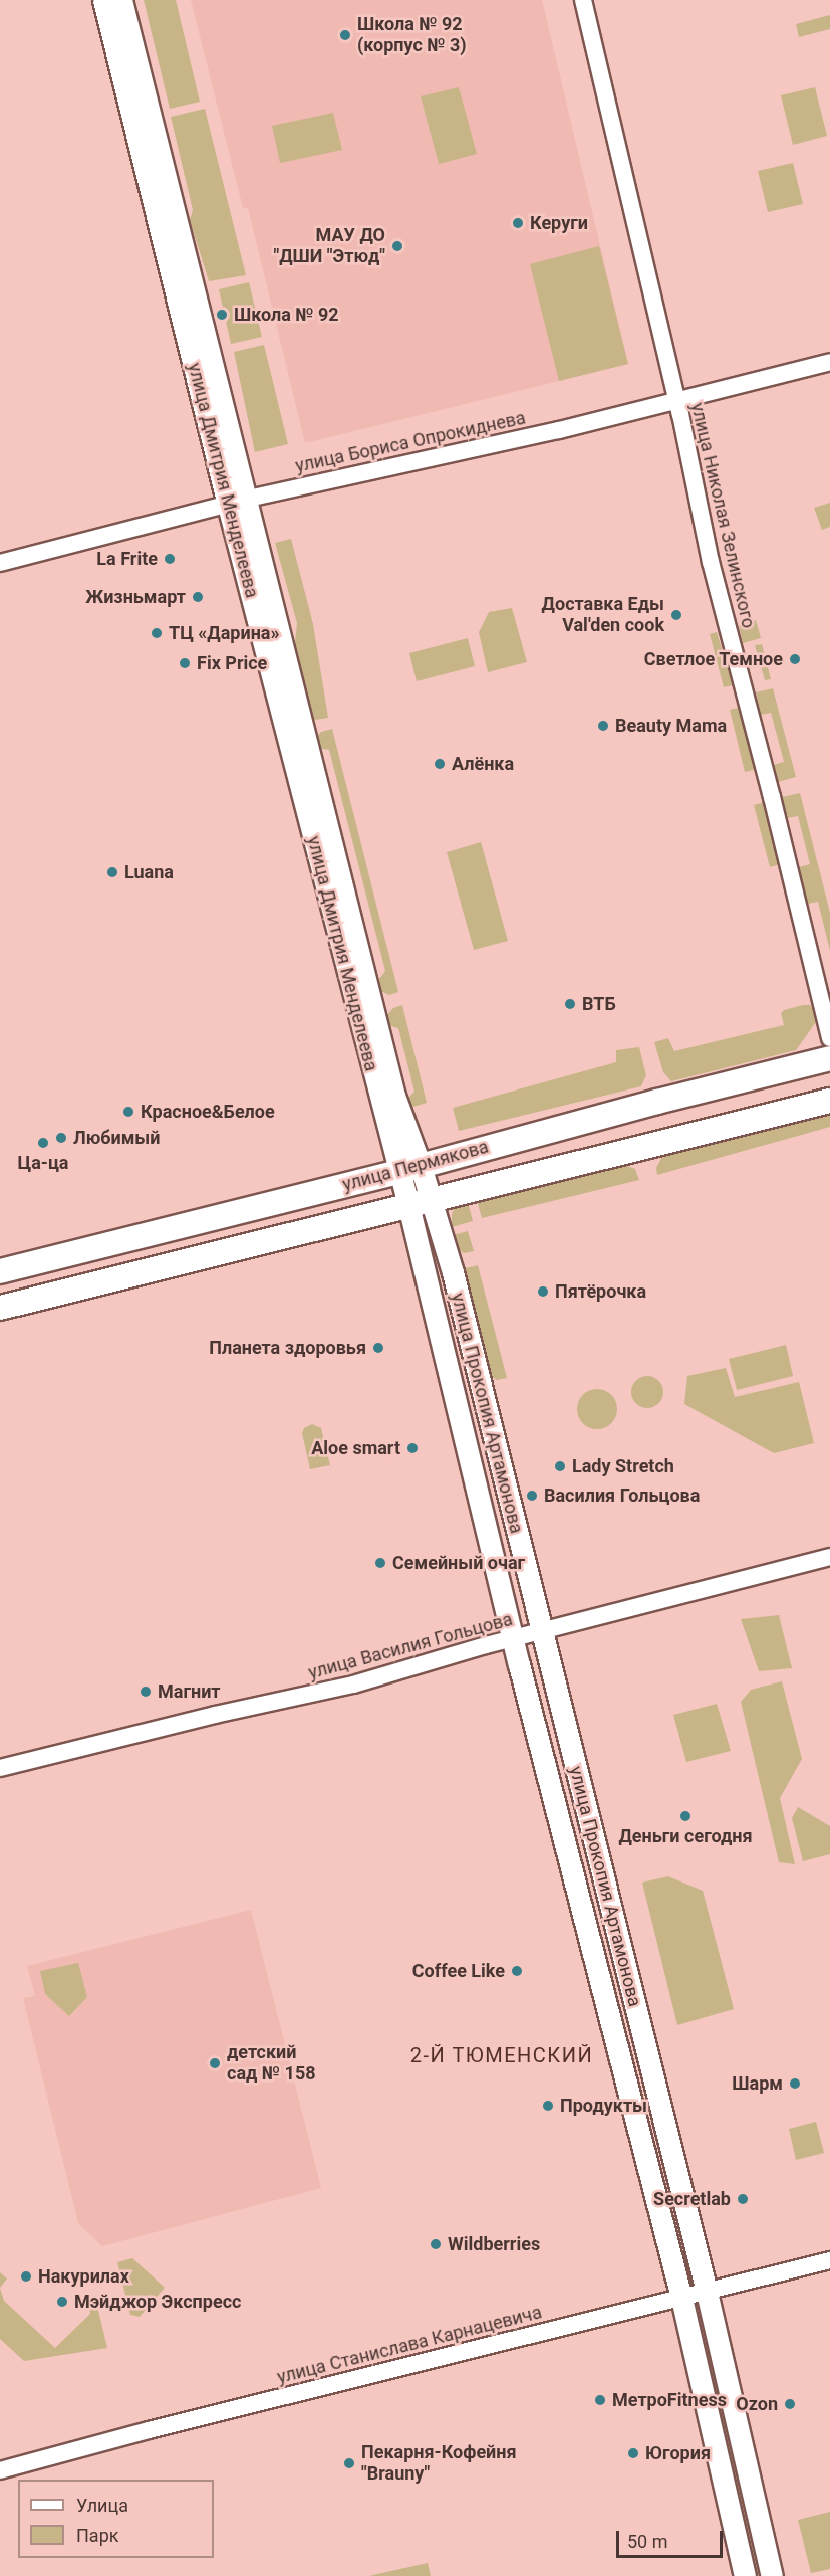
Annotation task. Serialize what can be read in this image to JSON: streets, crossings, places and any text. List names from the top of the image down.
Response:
{
  "streets": {
    "main road": ["улица Пермякова"],
    "street": [
      "улица Бориса Опрокиднева",
      "улица Дмитрия Менделеева",
      "улица Николая Зелинского",
      "улица Прокопия Артамонова",
      "улица Василия Гольцова",
      "улица Станислава Карнацевича"
    ]
  },
  "crossings": [
    ["улица Бориса Опрокиднева", "улица Дмитрия Менделеева"],
    ["улица Бориса Опрокиднева", "улица Николая Зелинского"],
    ["улица Дмитрия Менделеева", "улица Пермякова"],
    ["улица Дмитрия Менделеева", "улица Прокопия Артамонова"],
    ["улица Пермякова", "улица Прокопия Артамонова"],
    ["улица Прокопия Артамонова", "улица Василия Гольцова"],
    ["улица Прокопия Артамонова", "улица Станислава Карнацевича"]
  ],
  "districts": ["2-Й ТЮМЕНСКИЙ"],
  "places": [
    "Школа № 92 (корпус № 3)",
    "Керуги",
    "МАУ ДО \"ДШИ \"Этюд\"",
    "Школа № 92",
    "La Frite",
    "Жизньмарт",
    "Доставка Еды Val'den cook",
    "ТЦ «Дарина»",
    "Светлое Темное",
    "Fix Price",
    "Beauty Mama",
    "Алёнка",
    "Luana",
    "ВТБ",
    "Красное&Белое",
    "Любимый",
    "Ца-ца",
    "Пятёрочка",
    "Планета здоровья",
    "Aloe smart",
    "Lady Stretch",
    "Василия Гольцова",
    "Семейный очаг",
    "Магнит",
    "Деньги сегодня",
    "Coffee Like",
    "детский сад № 158",
    "Шарм",
    "Продукты",
    "Secretlab",
    "Wildberries",
    "Накурилах",
    "Мэйджор Экспресс",
    "МетроFitness",
    "Ozon",
    "Югория",
    "Пекарня-Кофейня \"Brauny\""
  ],
  "legend": ["Улица", "Парк"],
  "scale_bar": "50 m"
}
